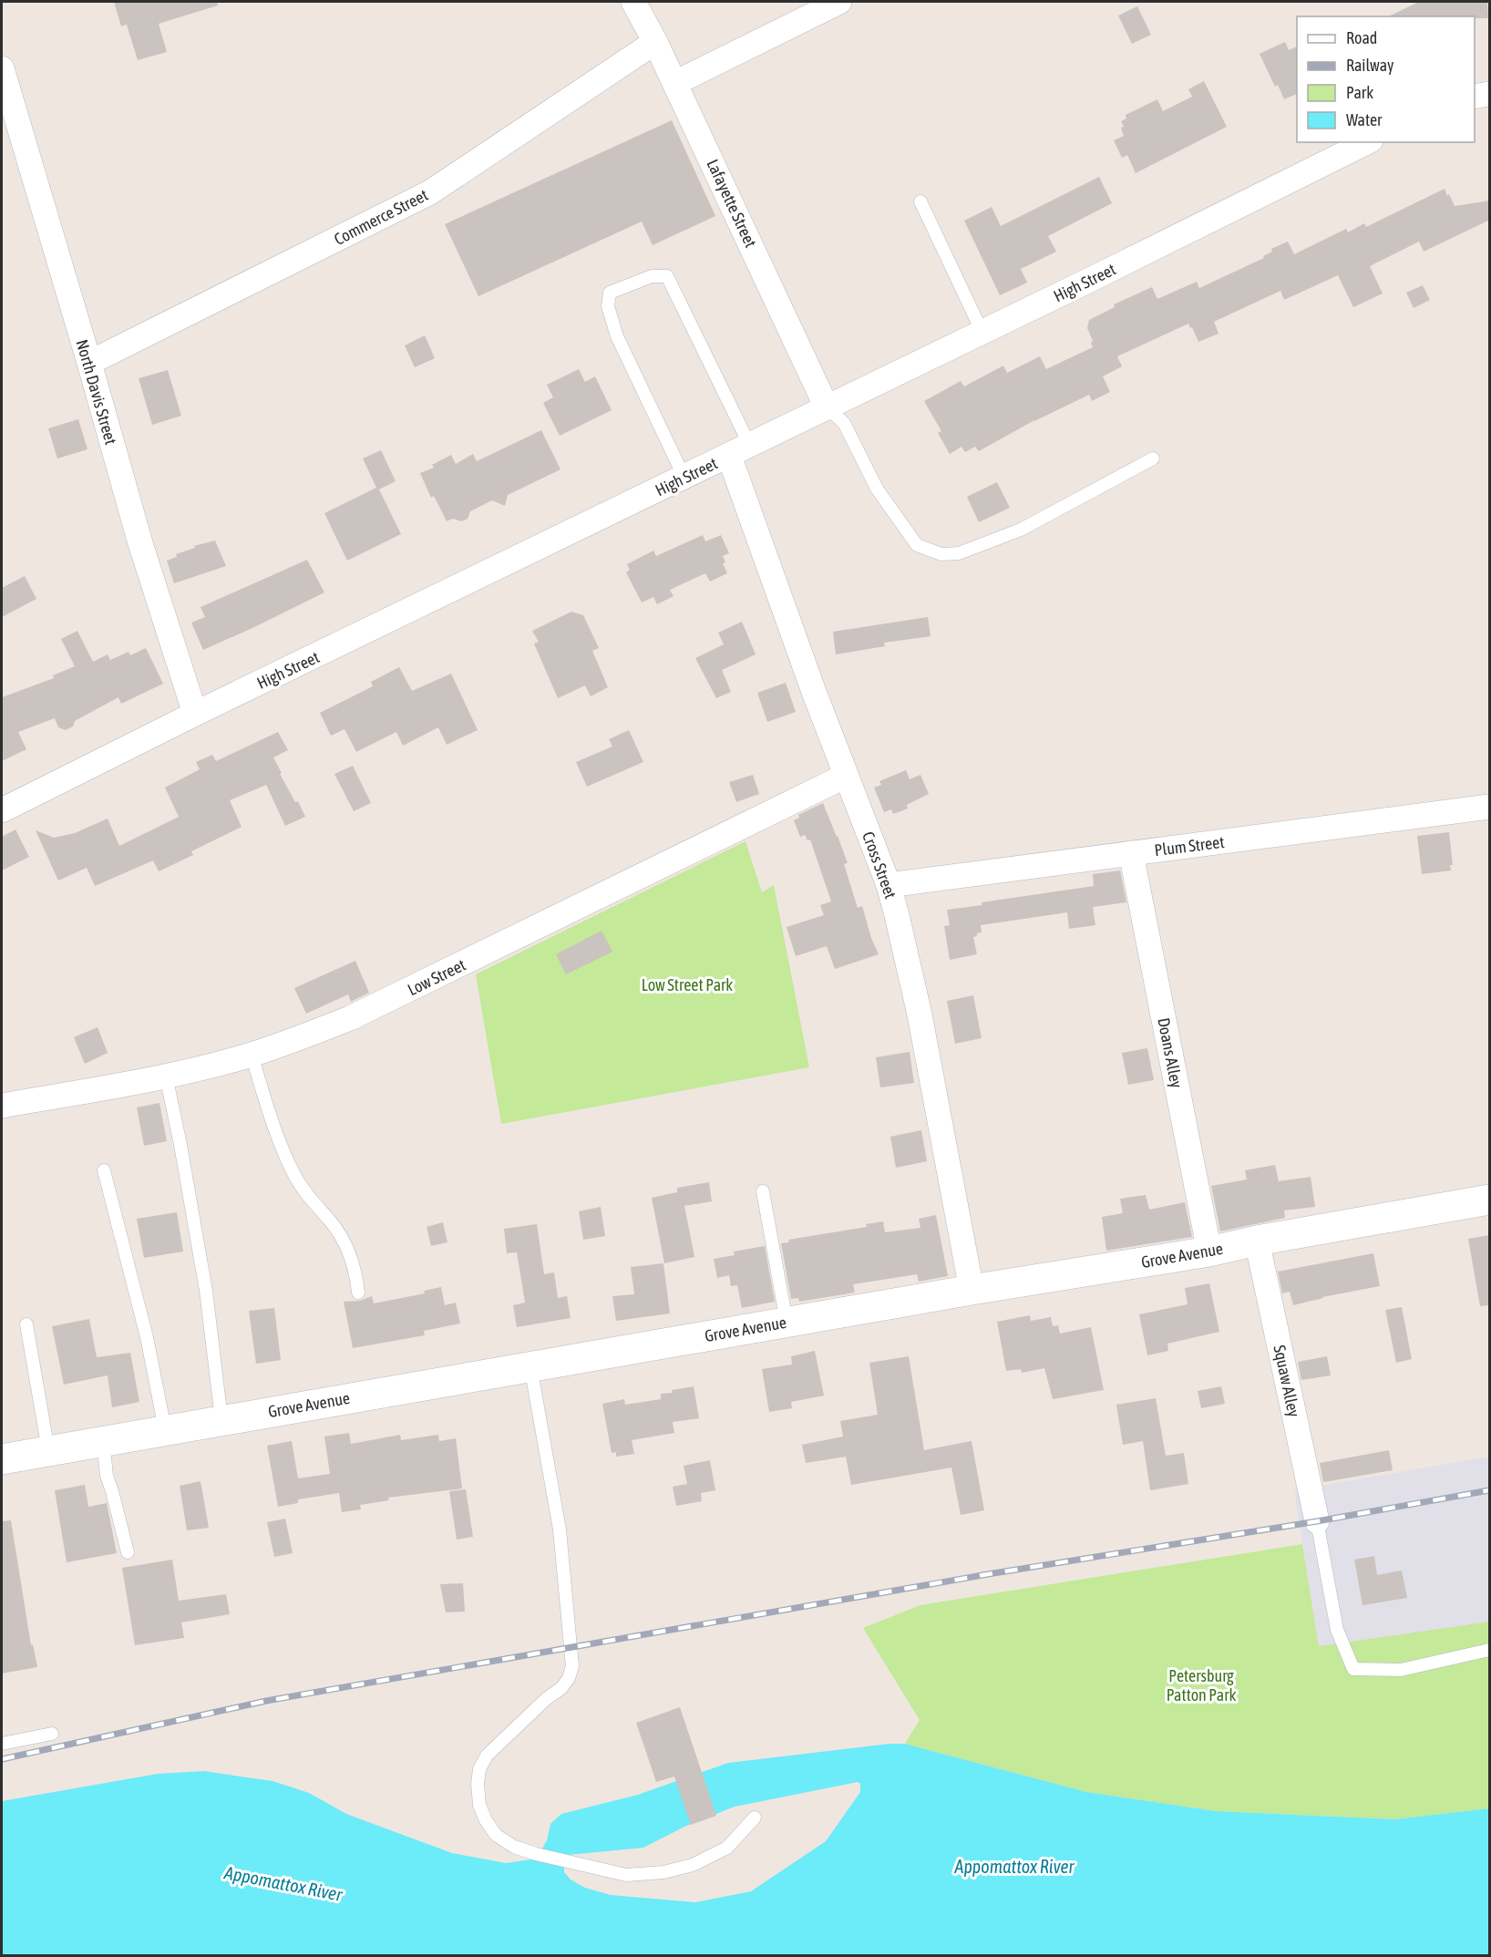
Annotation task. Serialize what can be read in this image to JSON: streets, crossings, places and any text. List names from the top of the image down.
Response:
{
  "streets": {
    "main road": ["Grove Avenue"],
    "street": [
      "Lafayette Street",
      "Commerce Street",
      "High Street",
      "North Davis Street",
      "Plum Street",
      "Cross Street",
      "Low Street",
      "Doans Alley",
      "Squaw Alley"
    ]
  },
  "crossings": [
    ["Lafayette Street", "Commerce Street"],
    ["Lafayette Street", "High Street"],
    ["Commerce Street", "North Davis Street"],
    ["High Street", "North Davis Street"],
    ["High Street", "Cross Street"],
    ["Plum Street", "Cross Street"],
    ["Plum Street", "Doans Alley"],
    ["Cross Street", "Low Street"],
    ["Cross Street", "Grove Avenue"],
    ["Doans Alley", "Grove Avenue"],
    ["Grove Avenue", "Squaw Alley"]
  ],
  "water": ["Appomattox River"],
  "parks": ["Low Street Park", "Petersburg Patton Park"],
  "legend": [
    "Road",
    "Railway",
    "Park",
    "Water"
  ]
}
